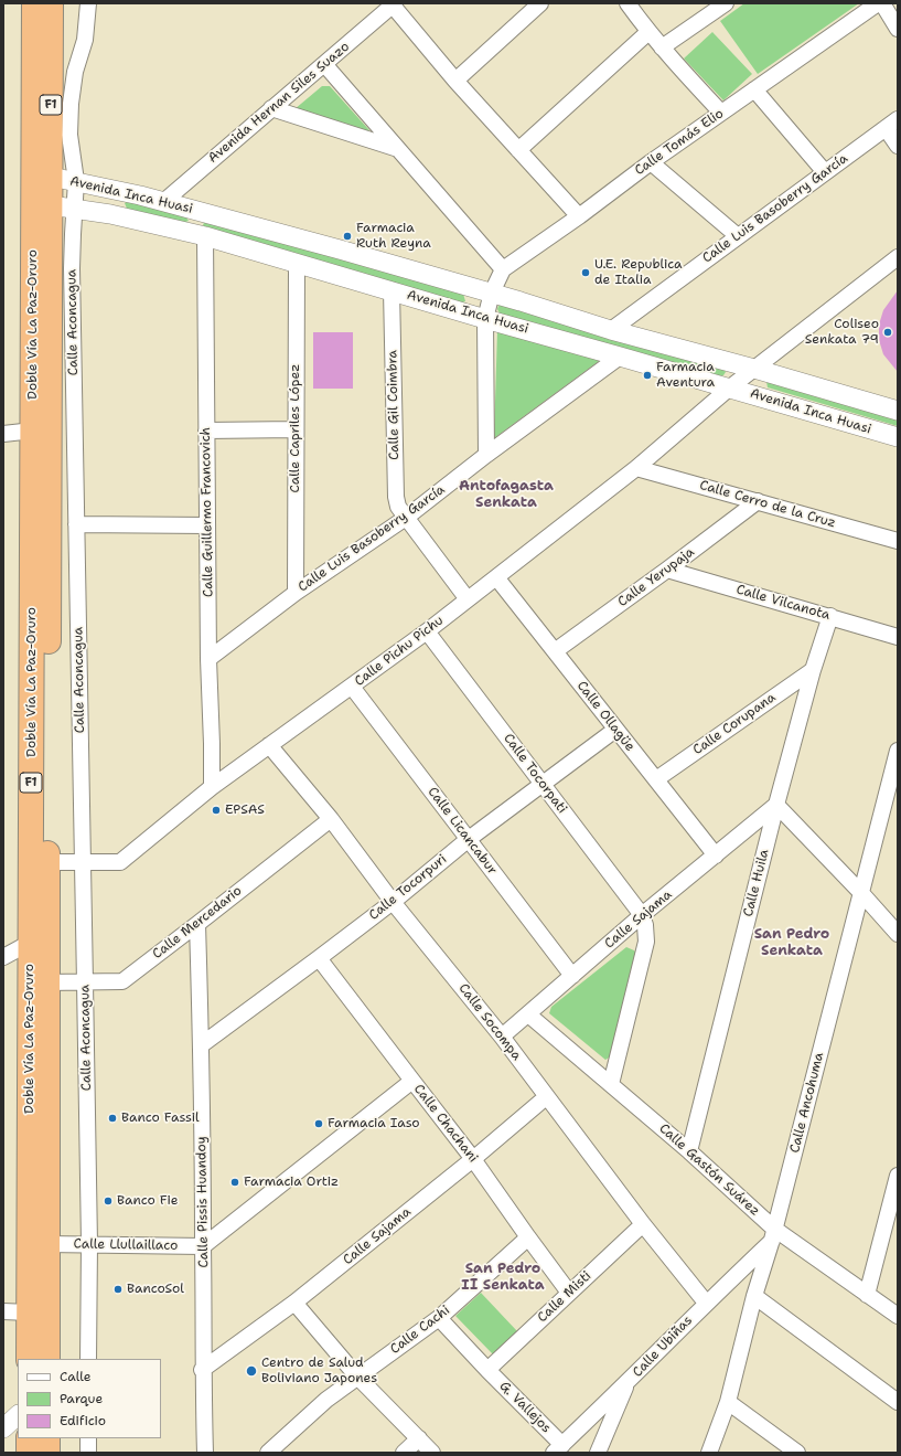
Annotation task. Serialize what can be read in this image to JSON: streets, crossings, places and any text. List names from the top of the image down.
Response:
{
  "streets": {
    "highway": ["F1", "Doble Vía La Paz-Oruro"],
    "street": [
      "Avenida Hernan Siles Suazo",
      "Calle Tomás Elio",
      "Avenida Inca Huasi",
      "Calle Luis Basoberry García",
      "Calle Aconcagua",
      "Calle Gil Coimbra",
      "Calle Capriles López",
      "Calle Cerro de la Cruz",
      "Calle Guillermo Francovich",
      "Calle Yerupaja",
      "Calle Vilcanota",
      "Calle Pichu Pichu",
      "Calle Ollagüe",
      "Calle Corupana",
      "Calle Tocorpati",
      "Calle Licancabur",
      "Calle Huila",
      "Calle Tocorpuri",
      "Calle Sajama",
      "Calle Mercedario",
      "Calle Socompa",
      "Calle Ancohuma",
      "Calle Chachani",
      "Calle Gastón Suárez",
      "Calle Pissis Huandoy",
      "Calle Llullaillaco",
      "Calle Misti",
      "Calle Cachi",
      "Calle Ubiñas",
      "G. Vallejos"
    ]
  },
  "crossings": [
    ["Avenida Hernan Siles Suazo", "Avenida Inca Huasi"],
    ["Avenida Inca Huasi", "Calle Luis Basoberry García"],
    ["Avenida Inca Huasi", "Calle Aconcagua"],
    ["Avenida Inca Huasi", "Doble Vía La Paz-Oruro"],
    ["Avenida Inca Huasi", "Calle Gil Coimbra"],
    ["Avenida Inca Huasi", "Calle Capriles López"],
    ["Avenida Inca Huasi", "Calle Guillermo Francovich"],
    ["Avenida Inca Huasi", "Calle Pichu Pichu"],
    ["Calle Luis Basoberry García", "Calle Gil Coimbra"],
    ["Calle Luis Basoberry García", "Calle Capriles López"],
    ["Calle Luis Basoberry García", "Calle Guillermo Francovich"],
    ["Calle Aconcagua", "Calle Pichu Pichu"],
    ["Calle Aconcagua", "Calle Mercedario"],
    ["Calle Aconcagua", "Calle Llullaillaco"],
    ["Doble Vía La Paz-Oruro", "Calle Pichu Pichu"],
    ["Doble Vía La Paz-Oruro", "Calle Mercedario"],
    ["Doble Vía La Paz-Oruro", "Calle Llullaillaco"],
    ["Calle Gil Coimbra", "Calle Pichu Pichu"],
    ["Calle Cerro de la Cruz", "Calle Yerupaja"],
    ["Calle Cerro de la Cruz", "Calle Pichu Pichu"],
    ["Calle Guillermo Francovich", "Calle Pichu Pichu"],
    ["Calle Yerupaja", "Calle Vilcanota"],
    ["Calle Yerupaja", "Calle Ollagüe"],
    ["Calle Vilcanota", "Calle Huila"],
    ["Calle Pichu Pichu", "Calle Ollagüe"],
    ["Calle Pichu Pichu", "Calle Tocorpati"],
    ["Calle Pichu Pichu", "Calle Licancabur"],
    ["Calle Pichu Pichu", "Calle Socompa"],
    ["Calle Ollagüe", "Calle Corupana"],
    ["Calle Ollagüe", "Calle Tocorpuri"],
    ["Calle Ollagüe", "Calle Sajama"],
    ["Calle Corupana", "Calle Huila"],
    ["Calle Tocorpati", "Calle Tocorpuri"],
    ["Calle Tocorpati", "Calle Sajama"],
    ["Calle Licancabur", "Calle Tocorpuri"],
    ["Calle Licancabur", "Calle Sajama"],
    ["Calle Huila", "Calle Sajama"],
    ["Calle Huila", "Calle Gastón Suárez"],
    ["Calle Tocorpuri", "Calle Socompa"],
    ["Calle Tocorpuri", "Calle Chachani"],
    ["Calle Tocorpuri", "Calle Pissis Huandoy"],
    ["Calle Sajama", "Calle Socompa"],
    ["Calle Sajama", "Calle Chachani"],
    ["Calle Sajama", "Calle Gastón Suárez"],
    ["Calle Sajama", "Calle Pissis Huandoy"],
    ["Calle Mercedario", "Calle Socompa"],
    ["Calle Mercedario", "Calle Pissis Huandoy"],
    ["Calle Socompa", "Calle Misti"],
    ["Calle Socompa", "Calle Ubiñas"],
    ["Calle Ancohuma", "Calle Gastón Suárez"],
    ["Calle Ancohuma", "Calle Ubiñas"],
    ["Calle Chachani", "Calle Misti"],
    ["Calle Chachani", "Calle Cachi"],
    ["Calle Gastón Suárez", "Calle Ubiñas"],
    ["Calle Pissis Huandoy", "Calle Llullaillaco"],
    ["Calle Misti", "G. Vallejos"],
    ["Calle Cachi", "G. Vallejos"],
    ["Calle Ubiñas", "G. Vallejos"]
  ],
  "districts": ["Antofagasta Senkata", "San Pedro Senkata", "San Pedro II Senkata"],
  "places": [
    "Farmacia Ruth Reyna",
    "U.E. Republica de Italia",
    "Coliseo Senkata 79",
    "Farmacia Aventura",
    "EPSAS",
    "Banco Fassil",
    "Farmacia Iaso",
    "Farmacia Ortiz",
    "Banco Fie",
    "BancoSol",
    "Centro de Salud Boliviano Japones"
  ],
  "legend": ["Calle", "Parque", "Edificio"]
}
